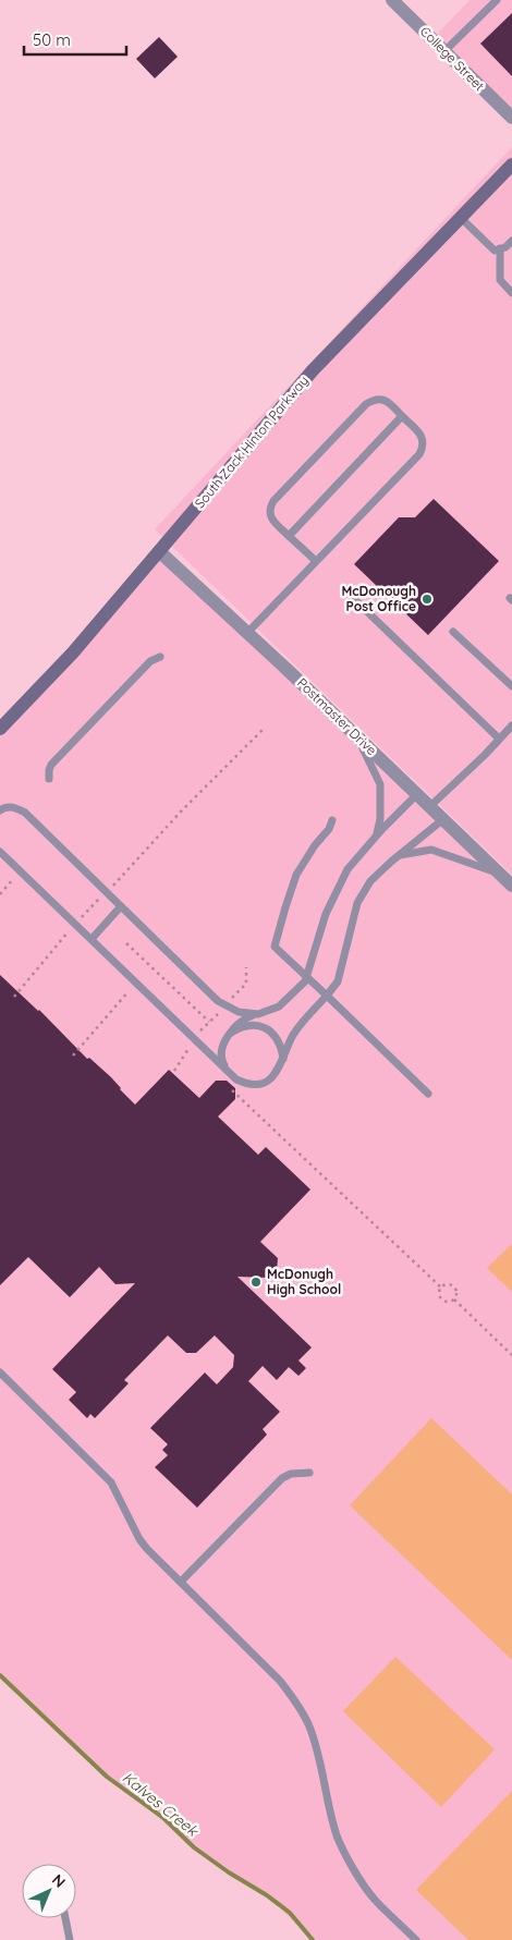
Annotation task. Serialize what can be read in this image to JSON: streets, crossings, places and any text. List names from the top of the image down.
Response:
{
  "streets": {
    "main road": ["South Zack Hinton Parkway"],
    "street": ["College Street", "Postmaster Drive"]
  },
  "crossings": [
    ["South Zack Hinton Parkway", "Postmaster Drive"]
  ],
  "water": ["Kalves Creek"],
  "places": ["McDonough Post Office", "McDonugh High School"],
  "scale_bar": "50 m",
  "north": "top right"
}
